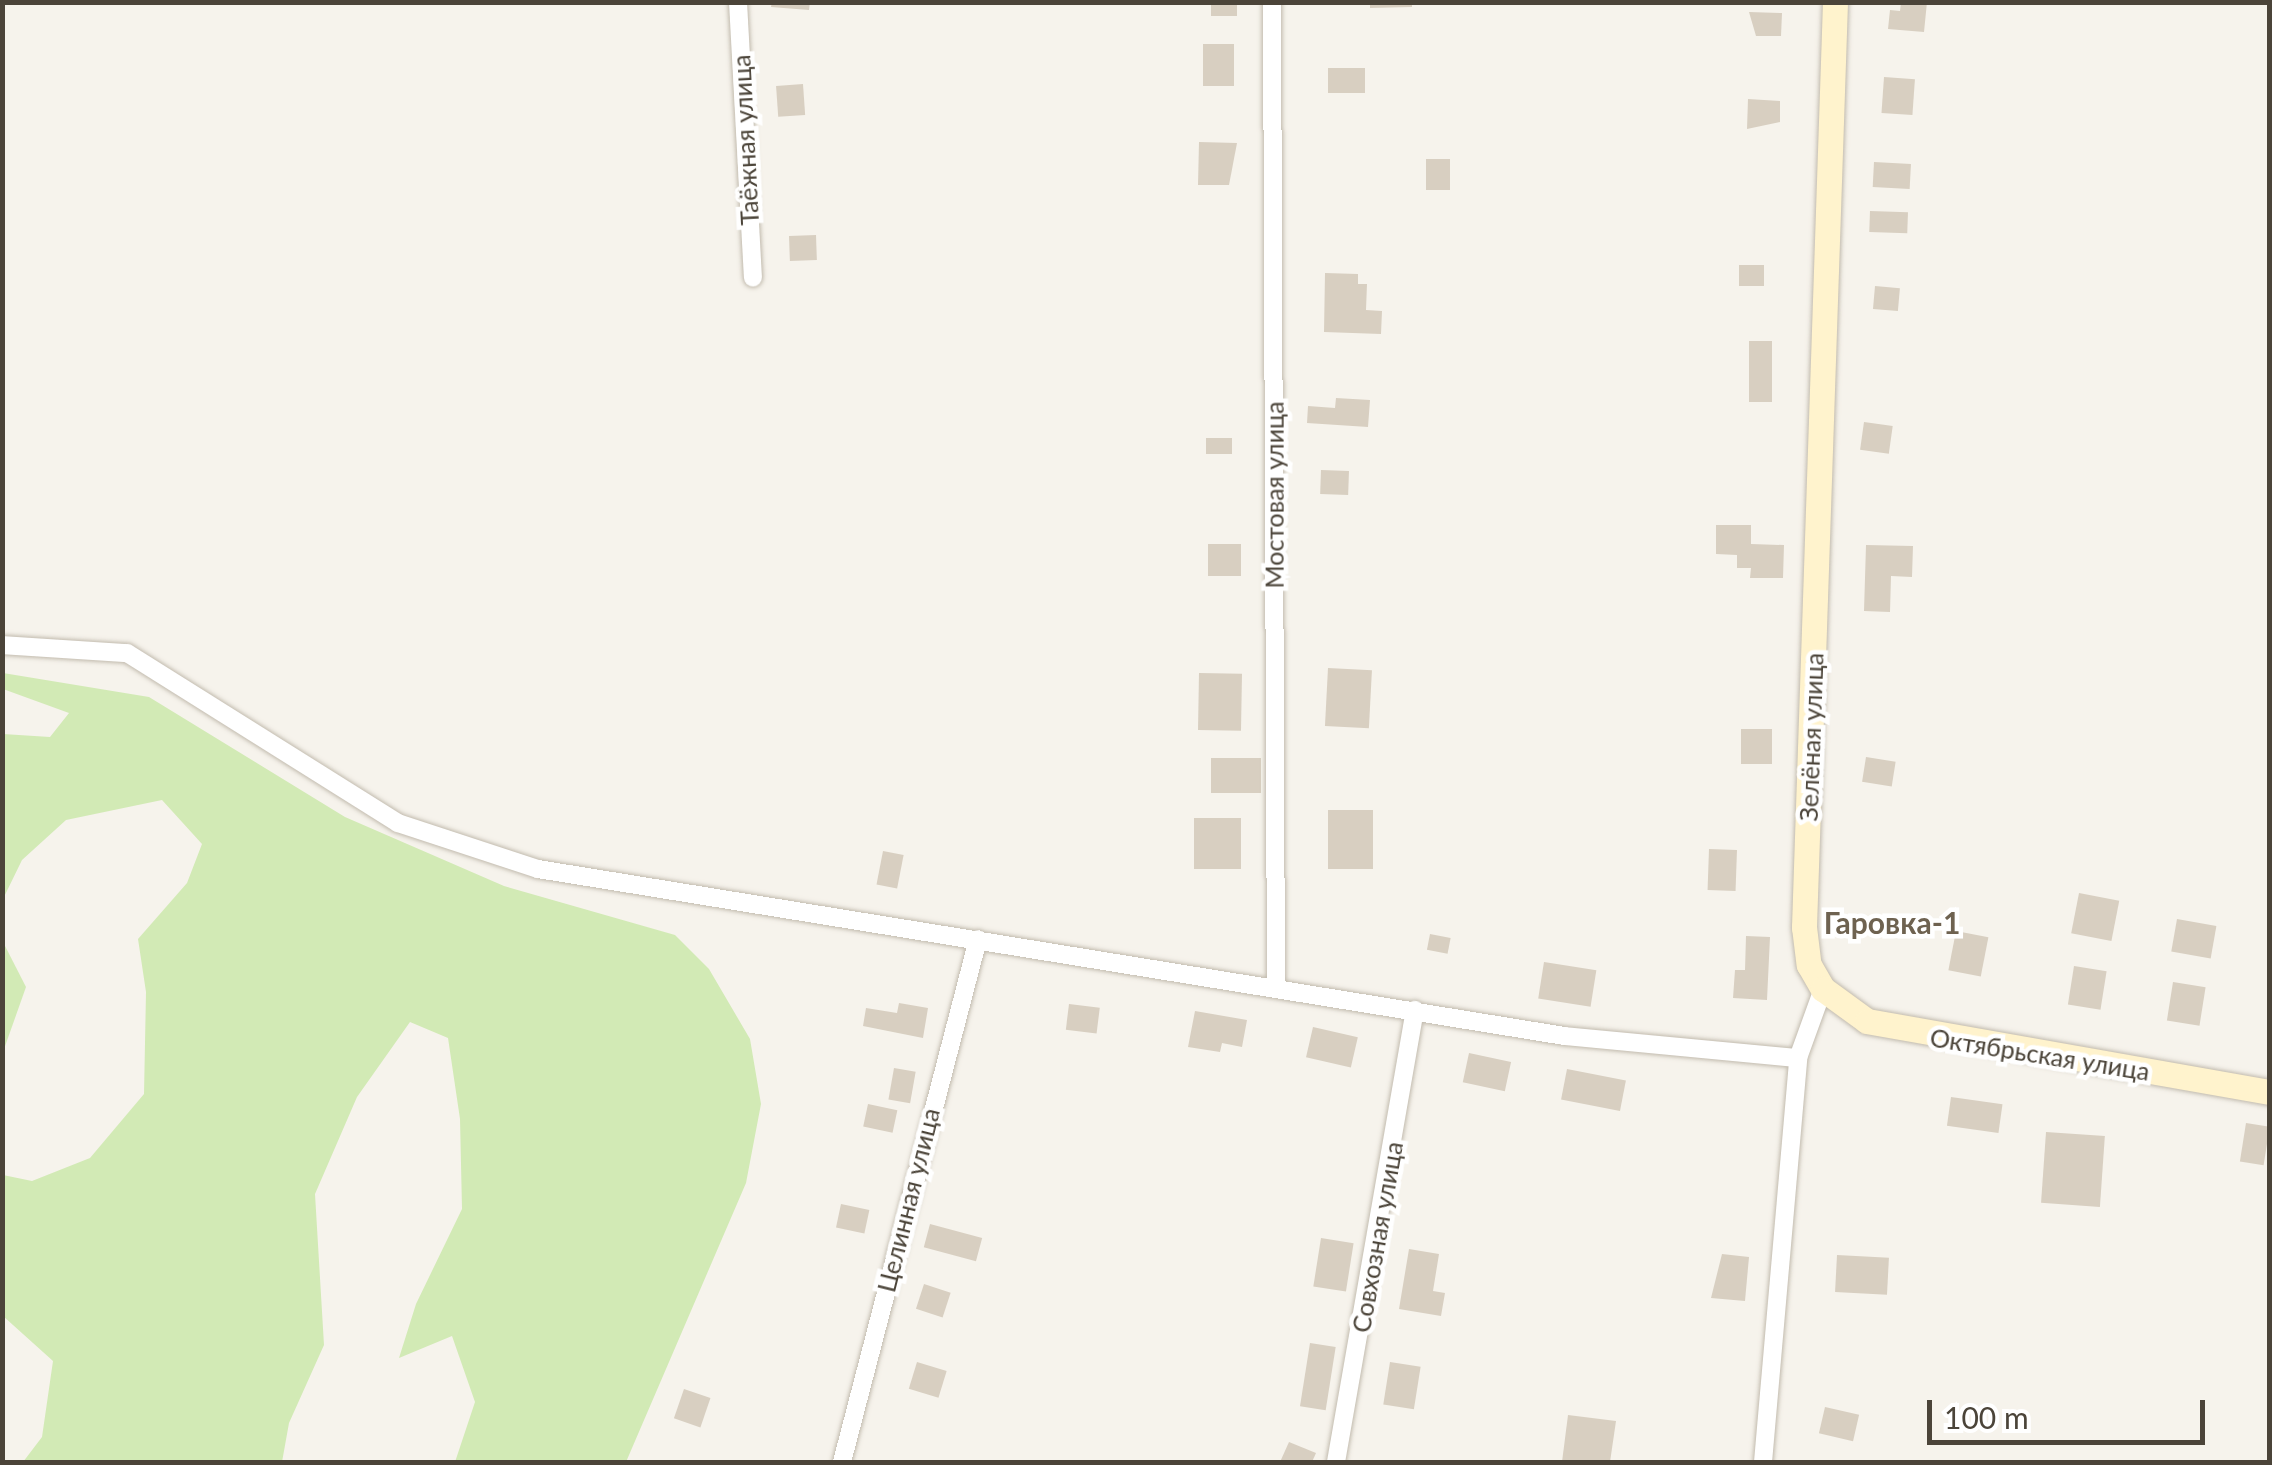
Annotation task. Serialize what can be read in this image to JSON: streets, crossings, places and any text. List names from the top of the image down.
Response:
{
  "streets": {
    "main road": ["Зелёная улица", "Октябрьская улица"],
    "street": [
      "Таёжная улица",
      "Мостовая улица",
      "Целинная улица",
      "Совхозная улица"
    ]
  },
  "crossings": [
    ["Зелёная улица", "Октябрьская улица"]
  ],
  "districts": ["Гаровка-1"],
  "scale_bar": "100 m"
}
